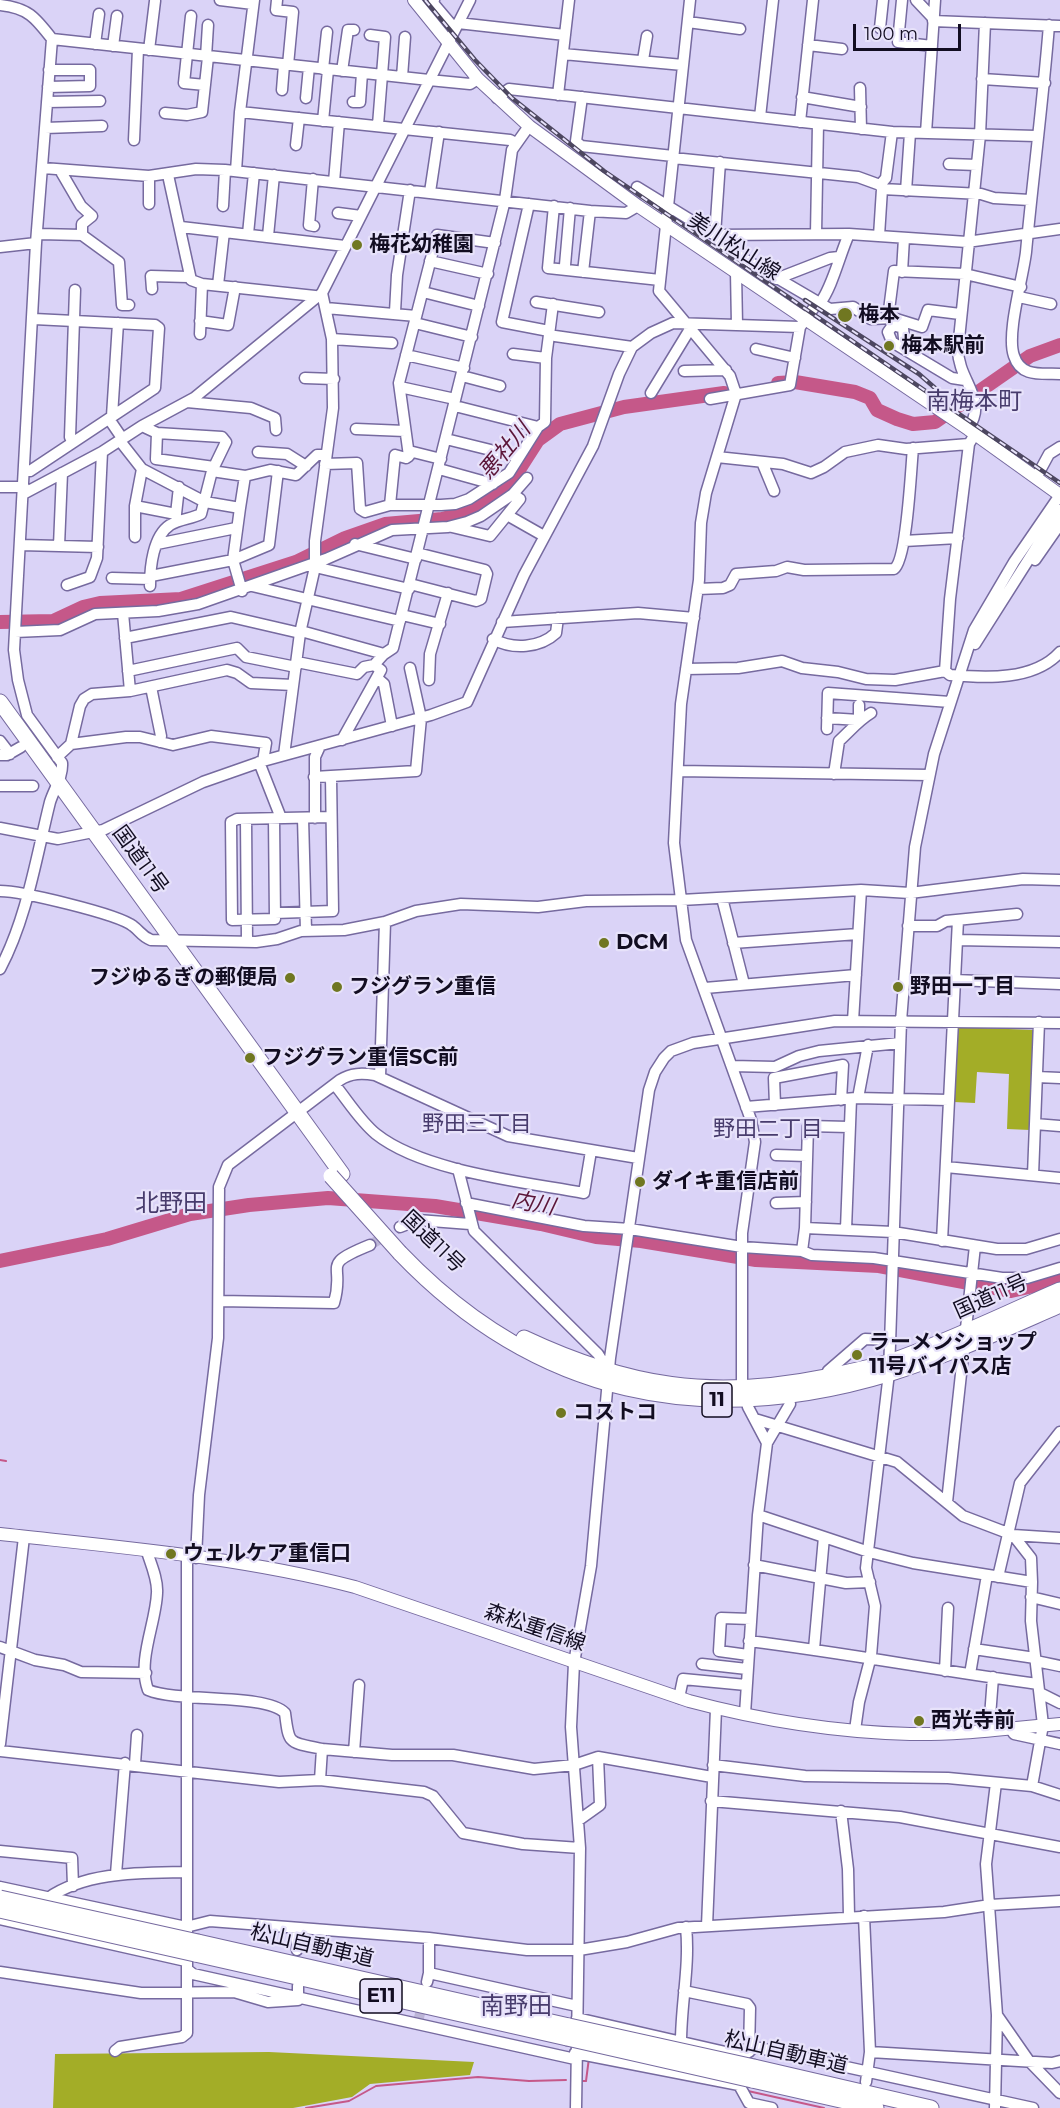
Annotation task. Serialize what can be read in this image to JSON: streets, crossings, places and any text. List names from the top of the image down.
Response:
{
  "streets": {
    "highway": [
      "国道11号",
      "11",
      "松山自動車道",
      "E11"
    ],
    "main road": ["美川松山線", "森松重信線"]
  },
  "districts": [
    "南梅本町",
    "野田三丁目",
    "野田二丁目",
    "北野田",
    "南野田"
  ],
  "water": ["悪社川", "内川"],
  "places": [
    "梅花幼稚園",
    "梅本",
    "梅本駅前",
    "DCM",
    "フジゆるぎの郵便局",
    "フジグラン重信",
    "野田一丁目",
    "フジグラン重信SC前",
    "ダイキ重信店前",
    "ラーメンショップ 11号バイパス店",
    "コストコ",
    "ウェルケア重信口",
    "西光寺前"
  ],
  "scale_bar": "100 m"
}
